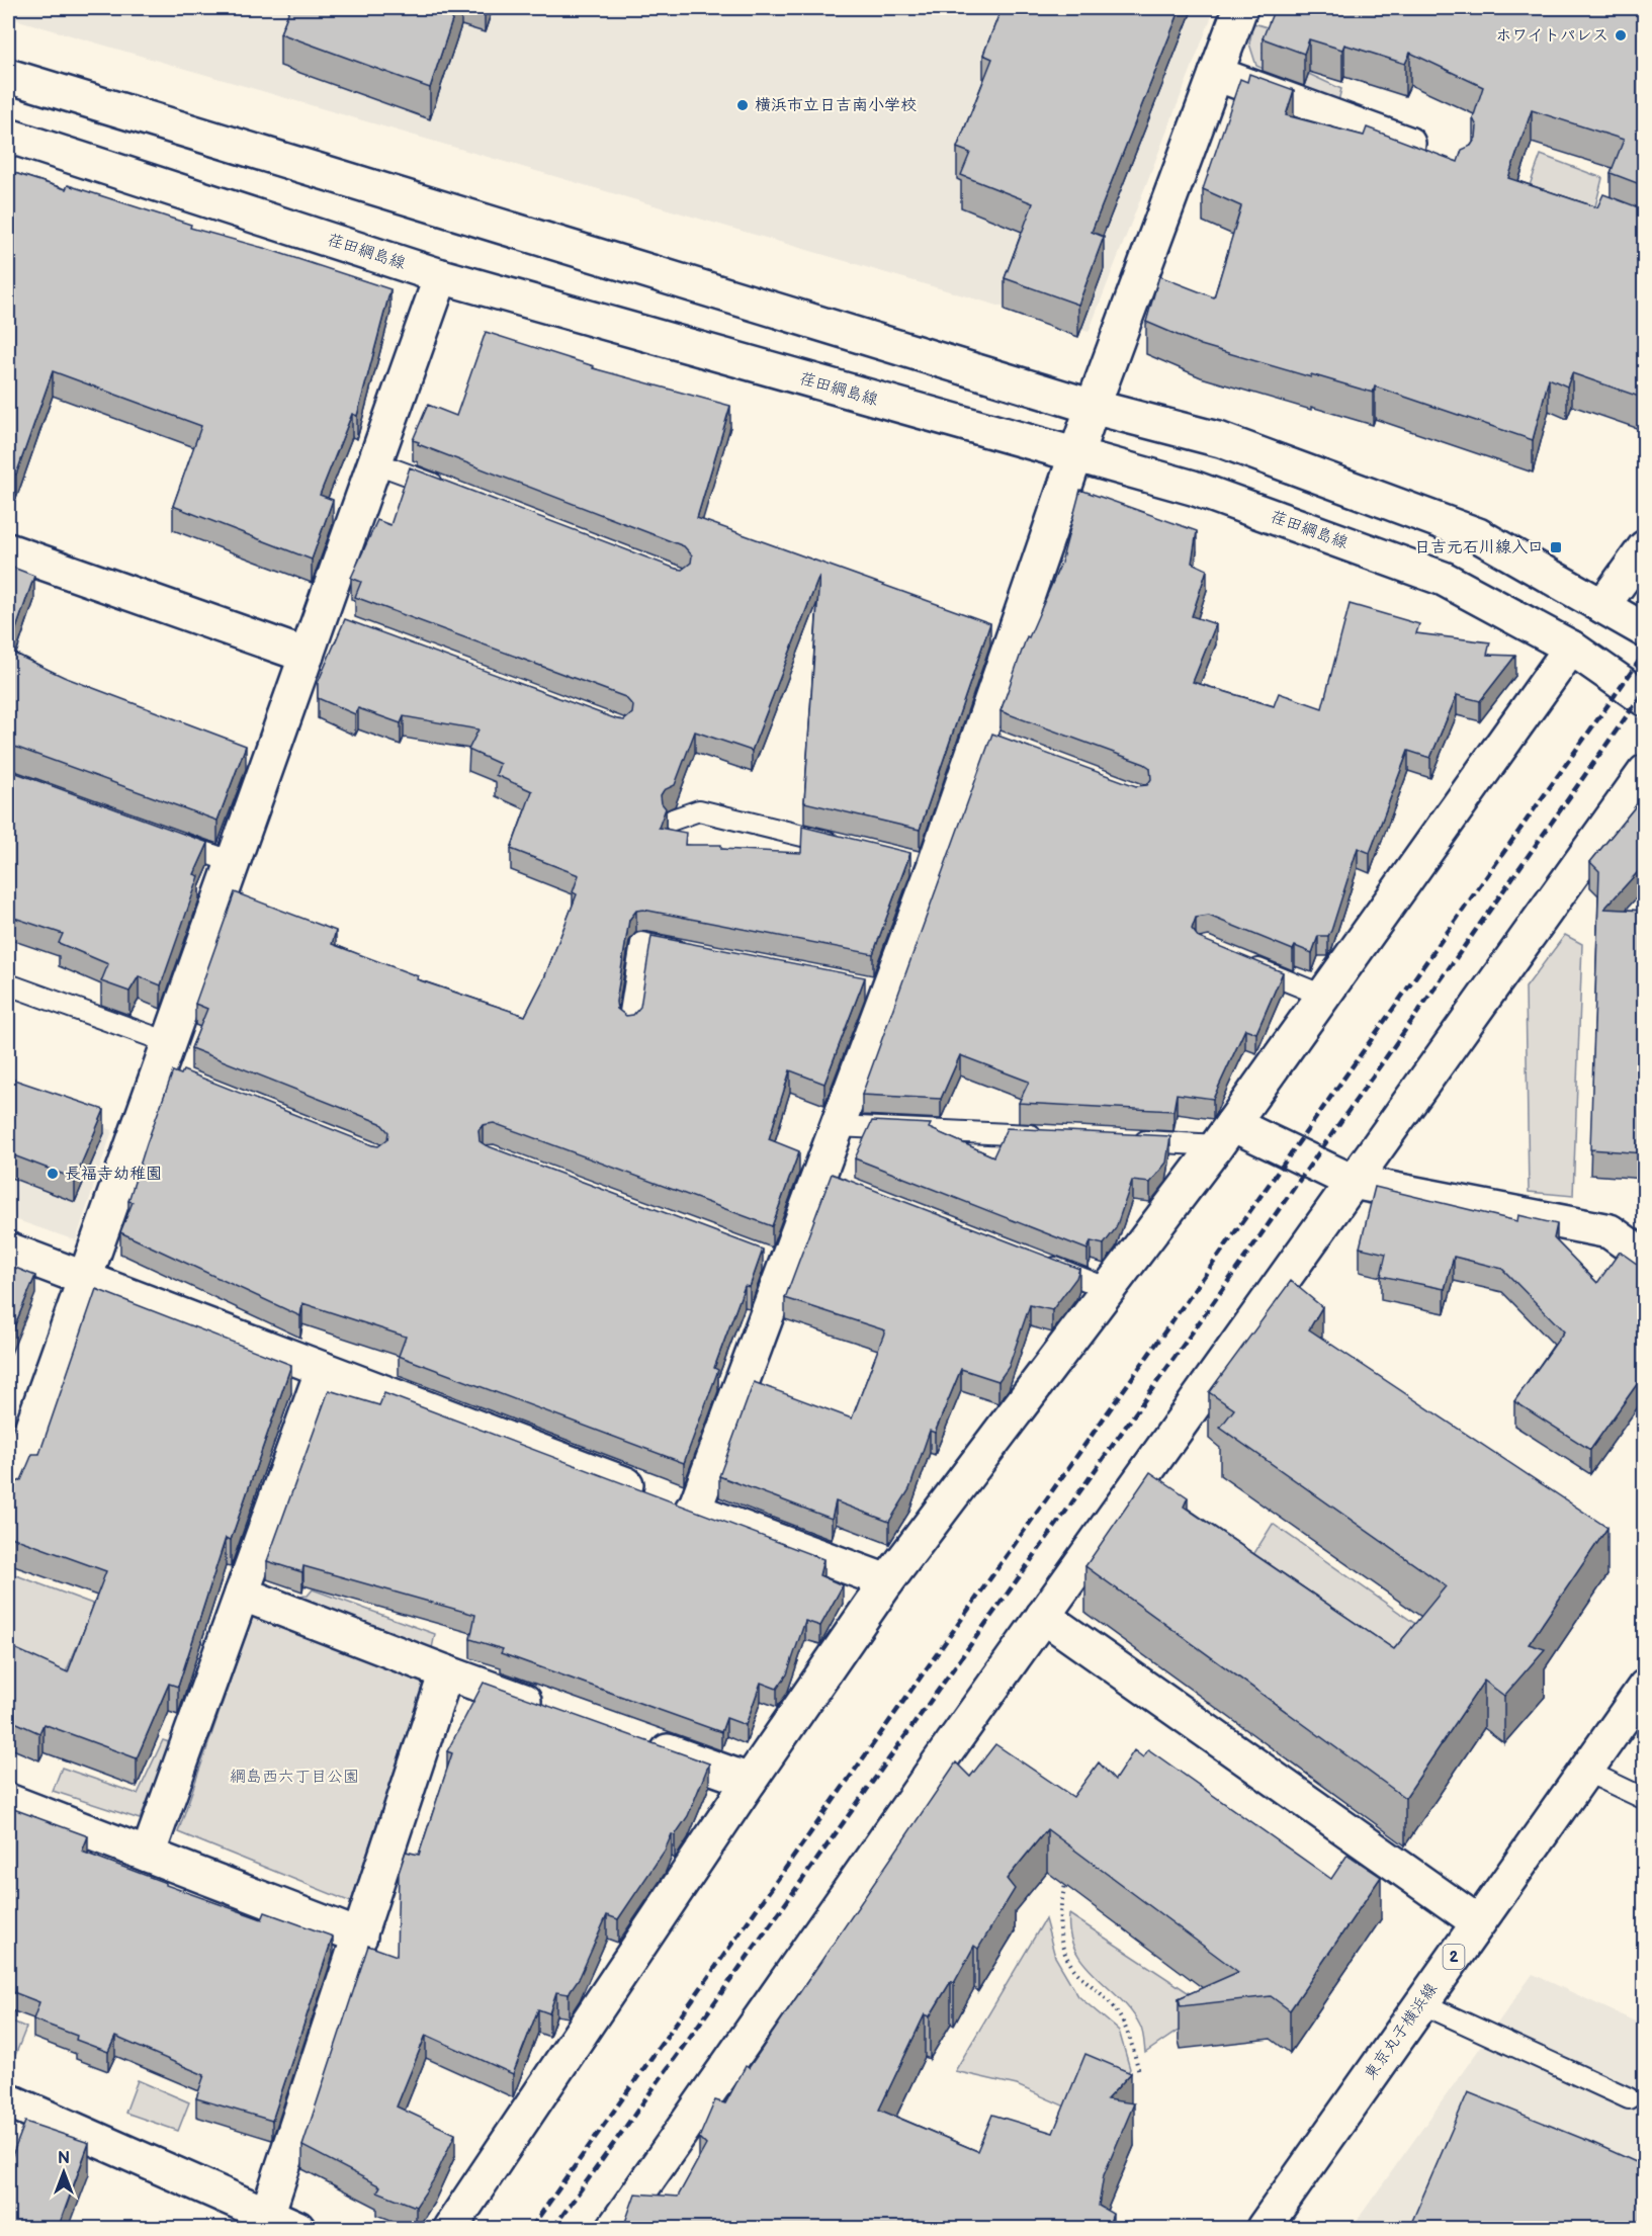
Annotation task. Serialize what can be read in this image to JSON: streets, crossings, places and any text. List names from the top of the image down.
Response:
{
  "streets": {
    "street": ["荏田綱島線", "2", "東京丸子横浜線"]
  },
  "parks": ["綱島西六丁目公園"],
  "places": {
    "other": ["ホワイトパレス", "横浜市立日吉南小学校", "長福寺幼稚園"],
    "transit": ["日吉元石川線入口"]
  },
  "north": "top"
}
